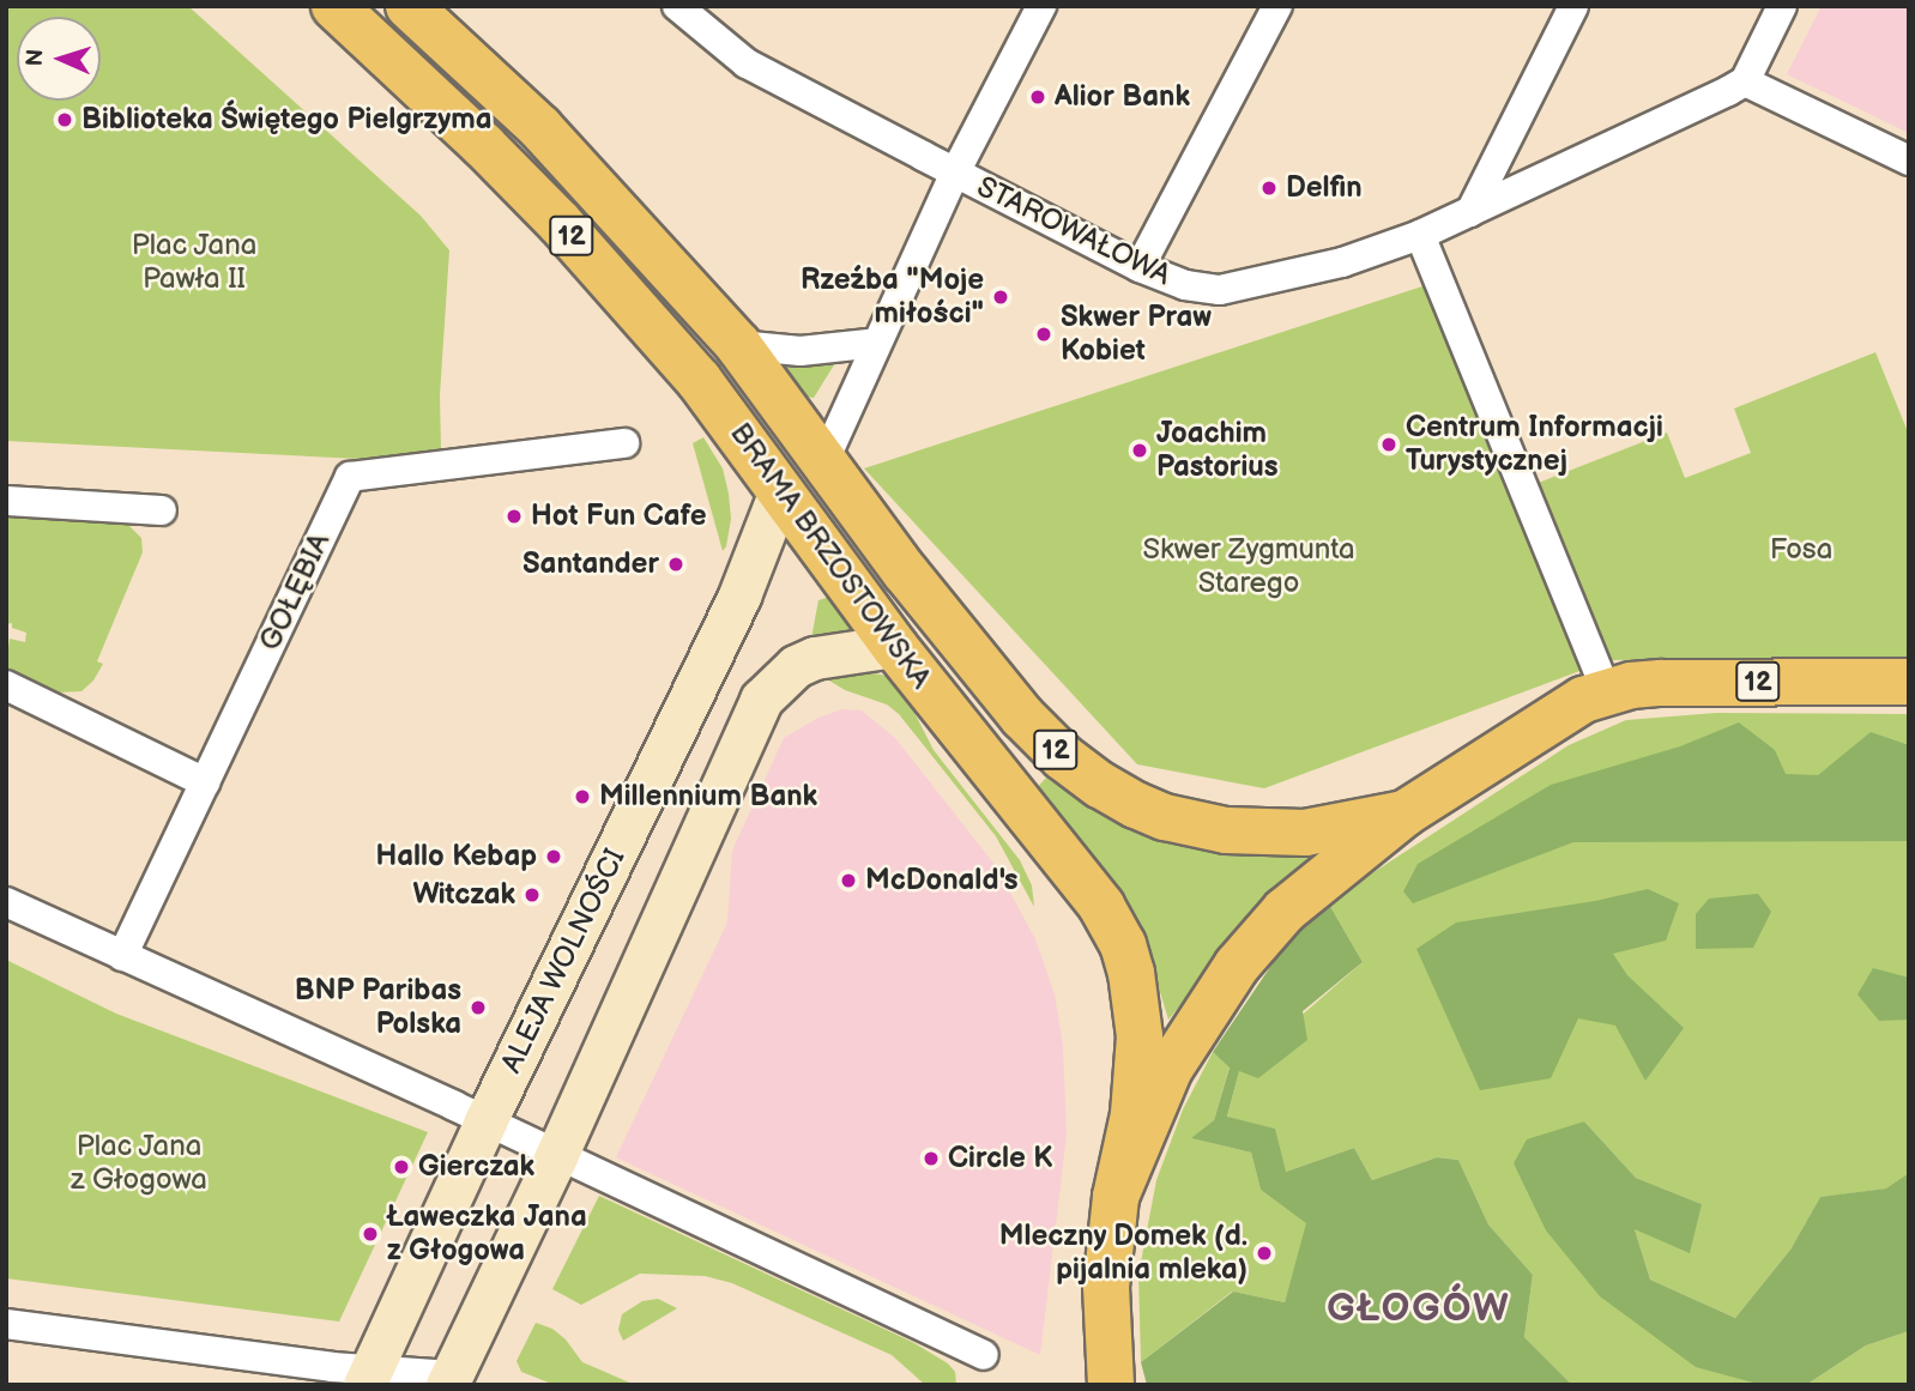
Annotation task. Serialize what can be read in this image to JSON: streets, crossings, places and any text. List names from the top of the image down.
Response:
{
  "streets": {
    "main road": ["12", "BRAMA BRZOSTOWSKA"],
    "street": ["STAROWAŁOWA", "GOŁĘBIA", "ALEJA WOLNOŚCI"]
  },
  "crossings": [
    ["12", "BRAMA BRZOSTOWSKA"],
    ["BRAMA BRZOSTOWSKA", "ALEJA WOLNOŚCI"]
  ],
  "districts": ["GŁOGÓW"],
  "parks": [
    "Plac Jana Pawła II",
    "Skwer Zygmunta Starego",
    "Fosa",
    "Plac Jana z Głogowa"
  ],
  "places": [
    "Alior Bank",
    "Biblioteka Świętego Pielgrzyma",
    "Delfin",
    "Rzeźba \"Moje miłości\"",
    "Skwer Praw Kobiet",
    "Centrum Informacji Turystycznej",
    "Joachim Pastorius",
    "Hot Fun Cafe",
    "Santander",
    "Millennium Bank",
    "Hallo Kebap",
    "McDonald's",
    "Witczak",
    "BNP Paribas Polska",
    "Circle K",
    "Gierczak",
    "Ławeczka Jana z Głogowa",
    "Mleczny Domek (d. pijalnia mleka)"
  ],
  "north": "left"
}
